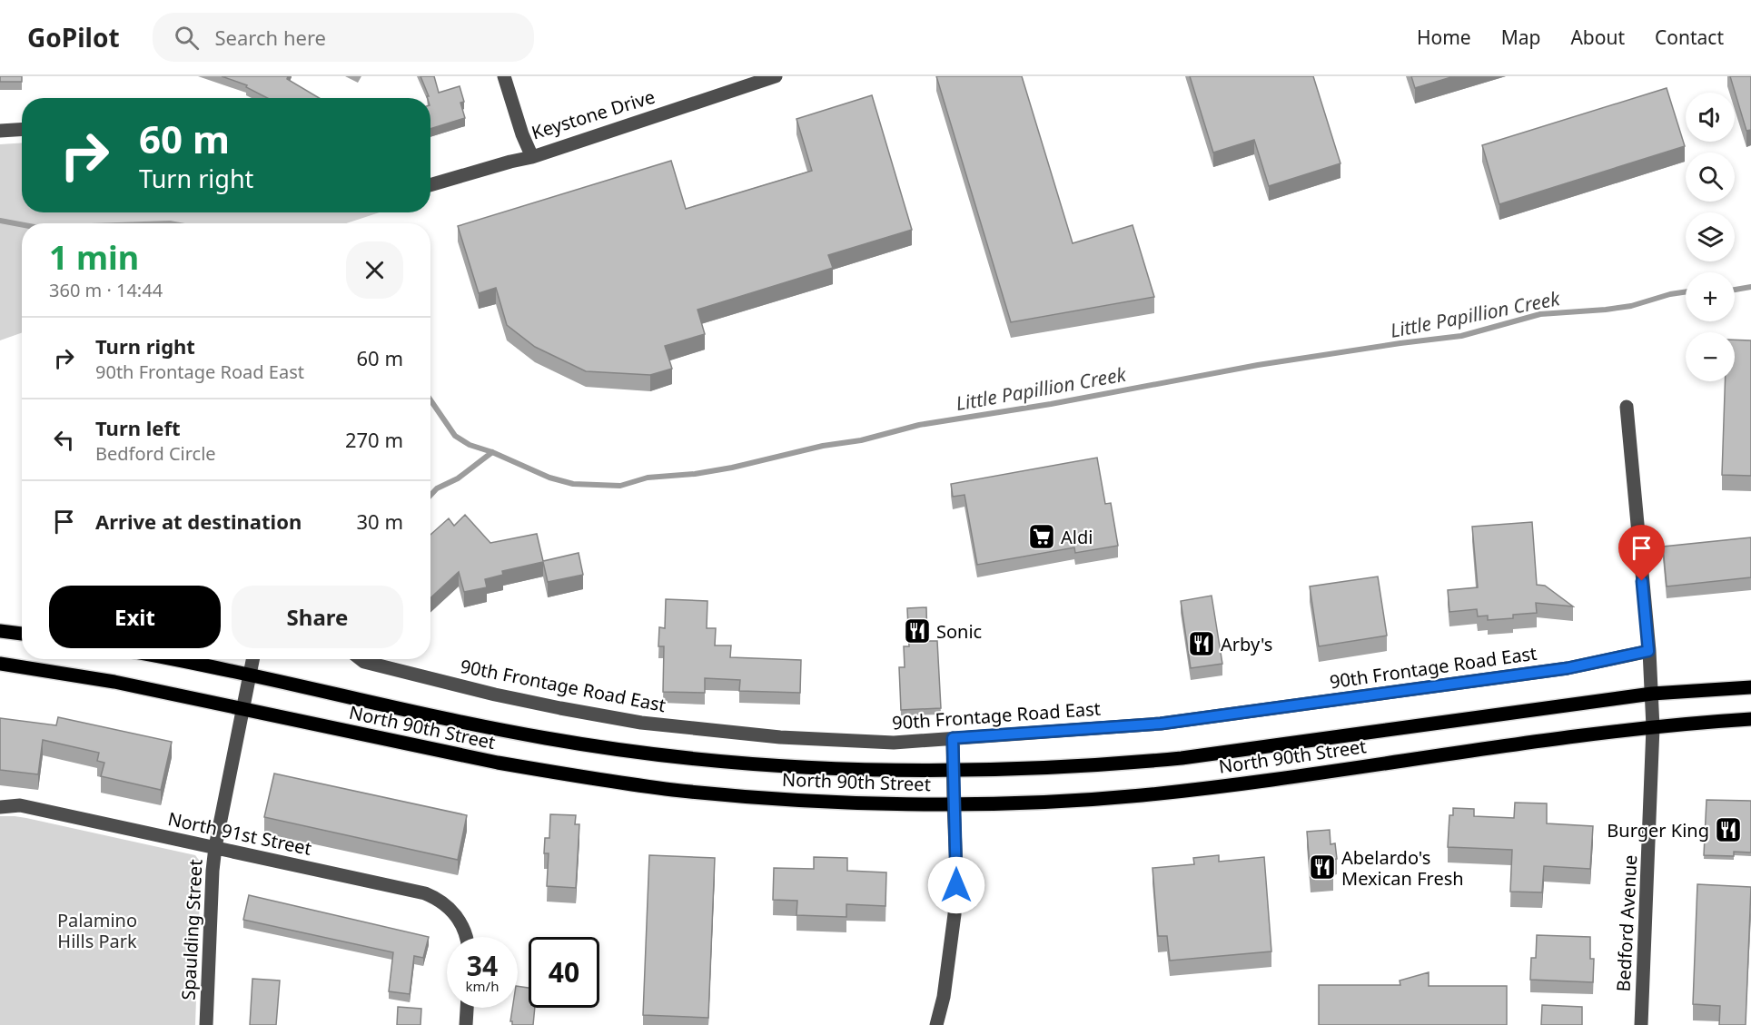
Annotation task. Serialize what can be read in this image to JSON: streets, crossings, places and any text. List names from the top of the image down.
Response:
{
  "streets": {
    "main road": ["North 90th Street"],
    "street": [
      "Keystone Drive",
      "90th Frontage Road East",
      "North 91st Street",
      "Bedford Avenue",
      "Spaulding Street"
    ]
  },
  "crossings": [
    ["90th Frontage Road East", "Bedford Avenue"],
    ["North 90th Street", "Bedford Avenue"],
    ["North 90th Street", "Spaulding Street"],
    ["North 91st Street", "Spaulding Street"]
  ],
  "water": ["Little Papillion Creek"],
  "parks": ["Palamino Hills Park"],
  "places": {
    "supermarket": ["Aldi"],
    "restaurant": [
      "Sonic",
      "Arby's",
      "Burger King",
      "Abelardo's Mexican Fresh"
    ]
  },
  "page": {
    "header": "GoPilot",
    "search": "Search here",
    "nav": [
      "Home",
      "Map",
      "About",
      "Contact"
    ],
    "map_buttons": ["+", "−"],
    "turn": ["60 m", "Turn right"],
    "heading": ["1 min", "360 m · 14:44"],
    "list": [
      {
        "name": "Turn right",
        "note": "90th Frontage Road East",
        "value": "60 m"
      },
      {
        "name": "Turn left",
        "note": "Bedford Circle",
        "value": "270 m"
      },
      {
        "name": "Arrive at destination",
        "value": "30 m"
      }
    ],
    "buttons": ["Exit", "Share"],
    "speed": "34 km/h",
    "limit": "40"
  }
}
